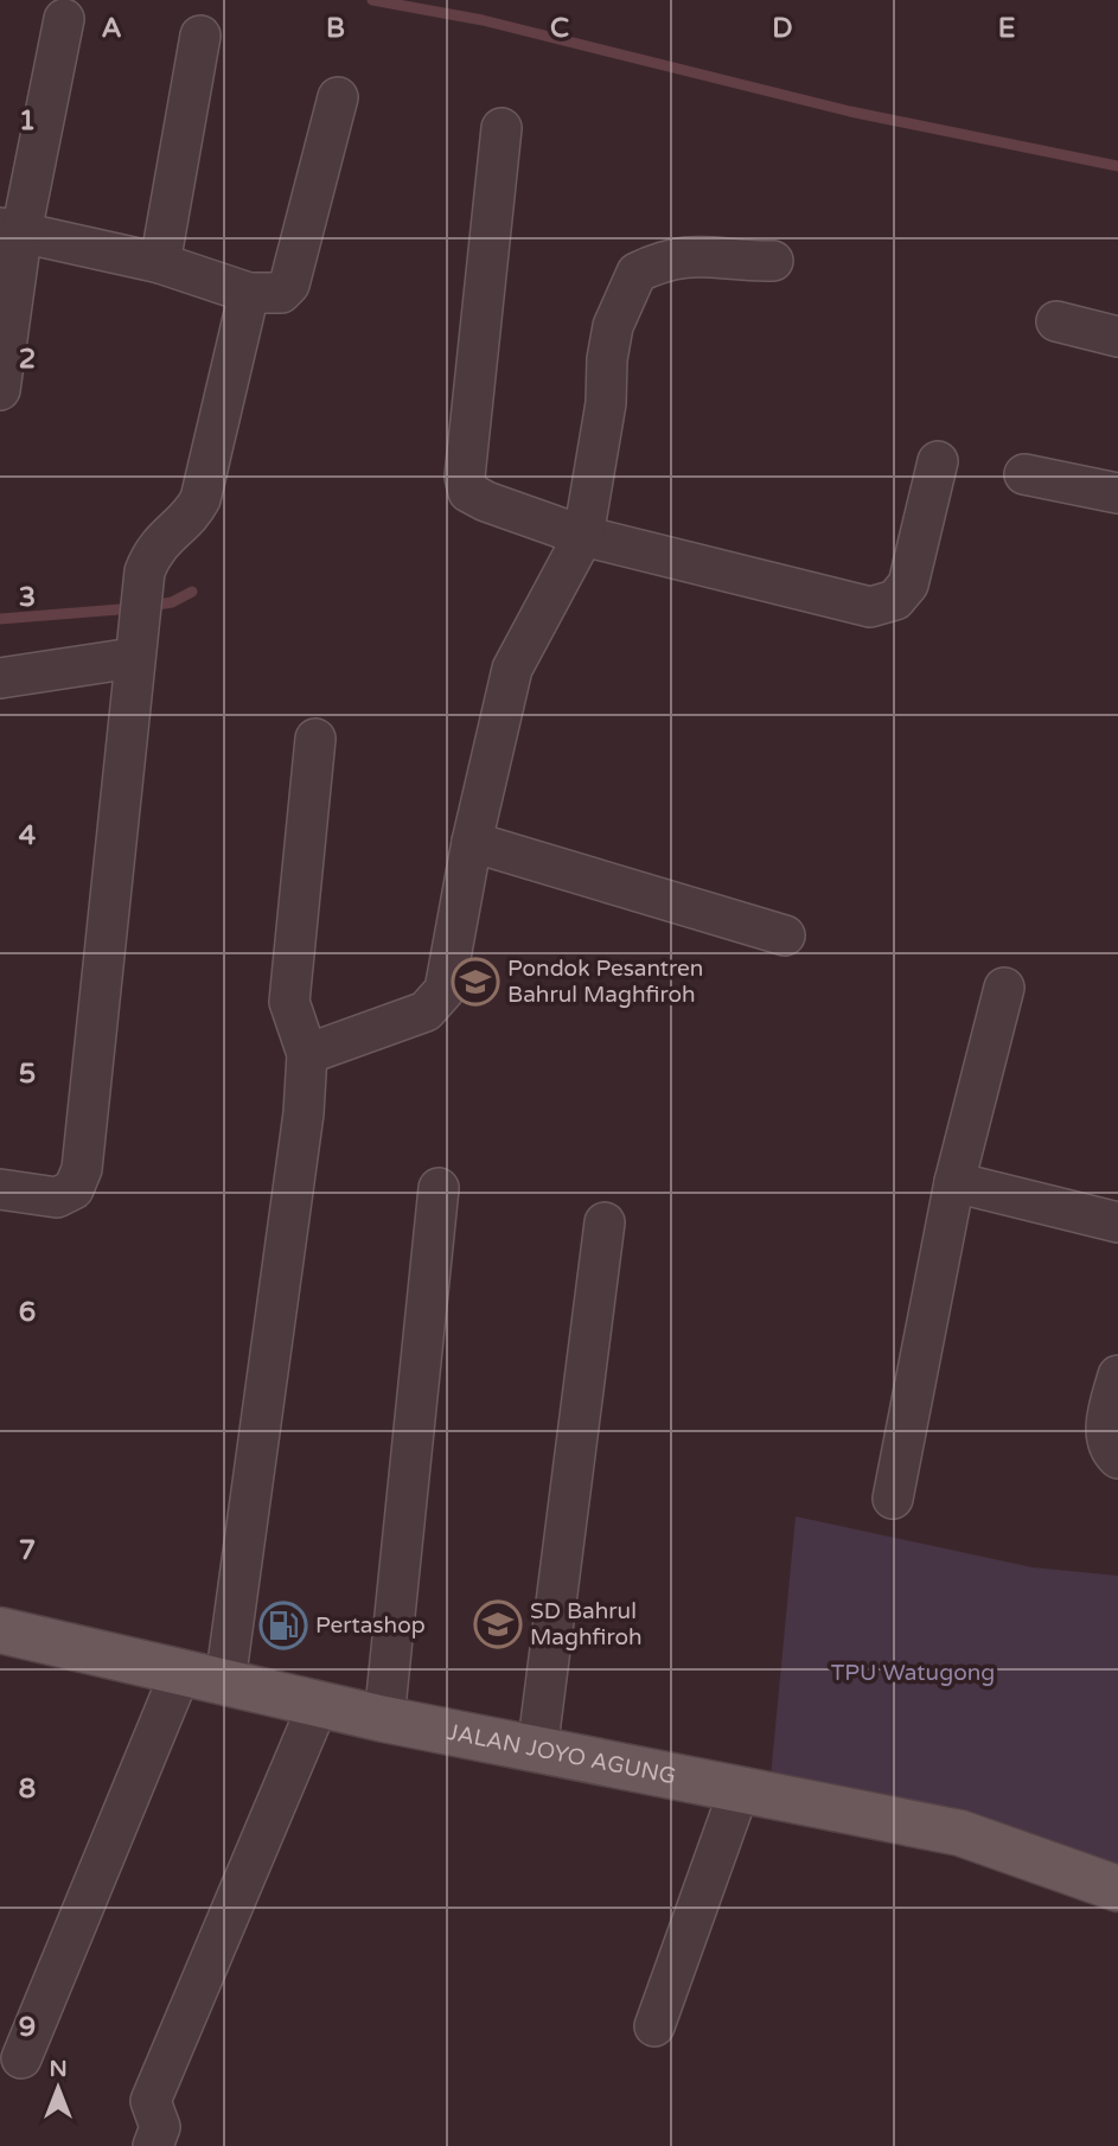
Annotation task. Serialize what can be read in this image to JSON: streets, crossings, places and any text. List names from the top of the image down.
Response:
{
  "streets": {
    "main road": ["JALAN JOYO AGUNG"]
  },
  "parks": ["TPU Watugong"],
  "places": {
    "school or university": ["Pondok Pesantren Bahrul Maghfiroh", "SD Bahrul Maghfiroh"],
    "fuel station": ["Pertashop"]
  },
  "north": "top",
  "grid": {
    "columns": [
      "A",
      "B",
      "C",
      "D",
      "E"
    ],
    "rows": [
      "1",
      "2",
      "3",
      "4",
      "5",
      "6",
      "7",
      "8",
      "9"
    ]
  }
}
